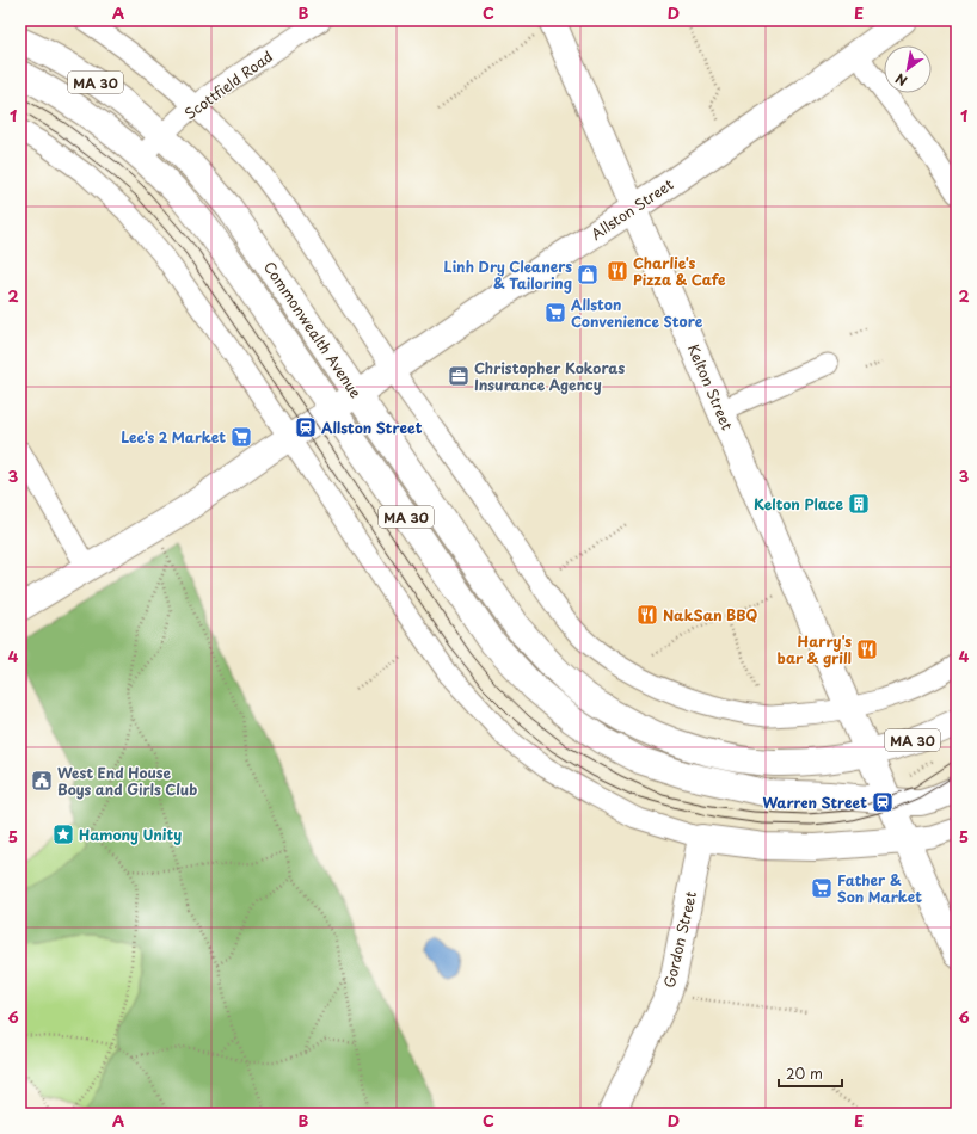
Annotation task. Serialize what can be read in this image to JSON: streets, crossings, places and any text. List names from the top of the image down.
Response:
{
  "streets": {
    "street": [
      "MA 30",
      "Scottfield Road",
      "Allston Street",
      "Commonwealth Avenue",
      "Kelton Street",
      "Gordon Street"
    ]
  },
  "crossings": [
    ["Scottfield Road", "Commonwealth Avenue"],
    ["Allston Street", "Commonwealth Avenue"],
    ["Allston Street", "Kelton Street"],
    ["Commonwealth Avenue", "Kelton Street"]
  ],
  "places": {
    "restaurant": ["Charlie's Pizza & Cafe", "NakSan BBQ", "Harry's bar & grill"],
    "shop": ["Linh Dry Cleaners & Tailoring"],
    "supermarket": ["Allston Convenience Store", "Lee's 2 Market", "Father & Son Market"],
    "office": ["Christopher Kokoras Insurance Agency"],
    "station": ["Allston Street", "Warren Street"],
    "building": ["Kelton Place"],
    "public building": ["West End House Boys and Girls Club"],
    "place": ["Hamony Unity"]
  },
  "scale_bar": "20 m",
  "north": "bottom left",
  "grid": {
    "columns": [
      "A",
      "B",
      "C",
      "D",
      "E"
    ],
    "rows": [
      "1",
      "2",
      "3",
      "4",
      "5",
      "6"
    ]
  }
}
